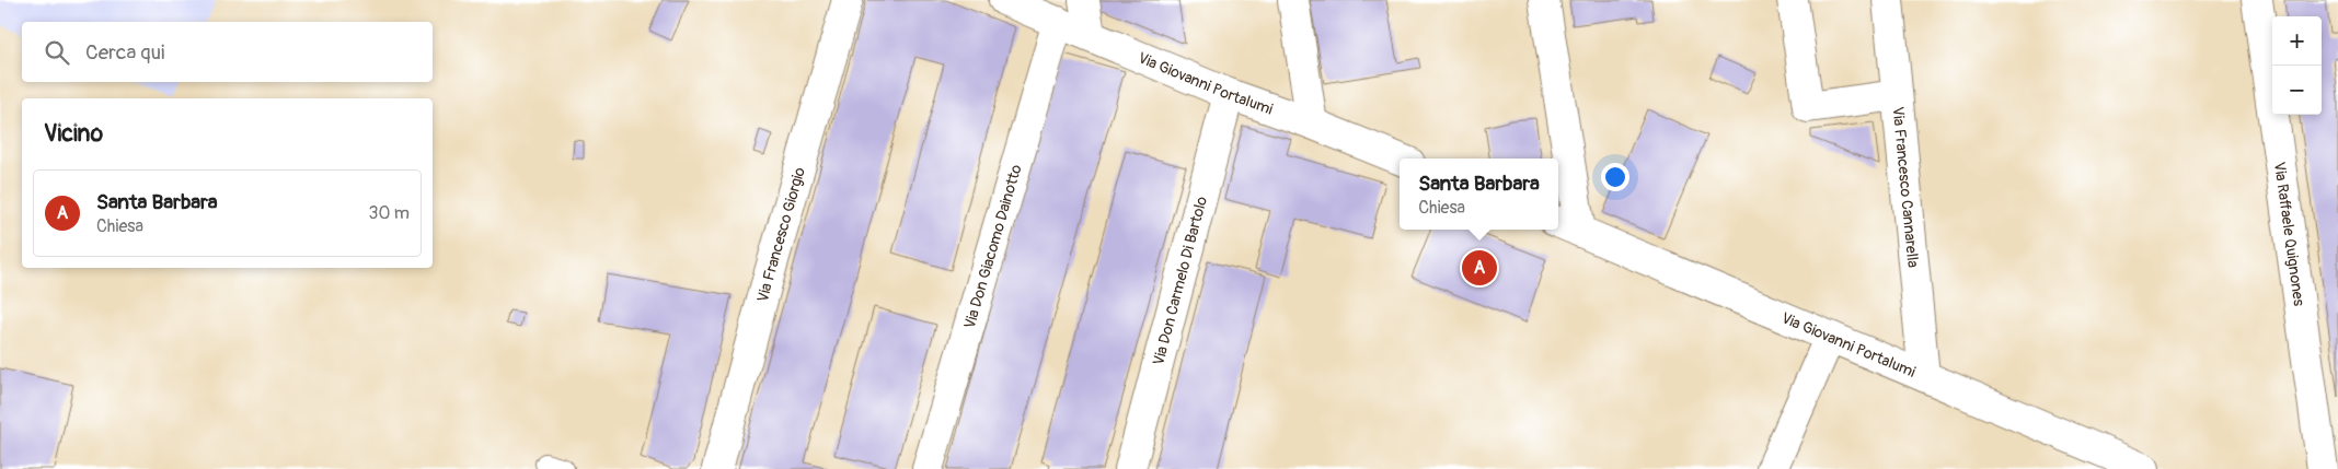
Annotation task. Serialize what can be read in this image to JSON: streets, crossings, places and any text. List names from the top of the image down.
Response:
{
  "streets": {
    "street": [
      "Via Giovanni Portalumi",
      "Via Francesco Cannarella",
      "Via Francesco Giorgio",
      "Via Raffaele Quignones",
      "Via Don Giacomo Dainotto",
      "Via Don Carmelo Di Bartolo"
    ]
  },
  "crossings": [
    ["Via Giovanni Portalumi", "Via Francesco Cannarella"],
    ["Via Giovanni Portalumi", "Via Don Giacomo Dainotto"],
    ["Via Giovanni Portalumi", "Via Don Carmelo Di Bartolo"]
  ],
  "page": {
    "map_buttons": ["+", "−"],
    "search": "Cerca qui",
    "heading": "Vicino",
    "popup": ["Santa Barbara", "Chiesa"],
    "list": [
      {
        "mark": "A",
        "name": "Santa Barbara",
        "note": "Chiesa",
        "value": "30 m"
      }
    ],
    "pins": "A"
  }
}
